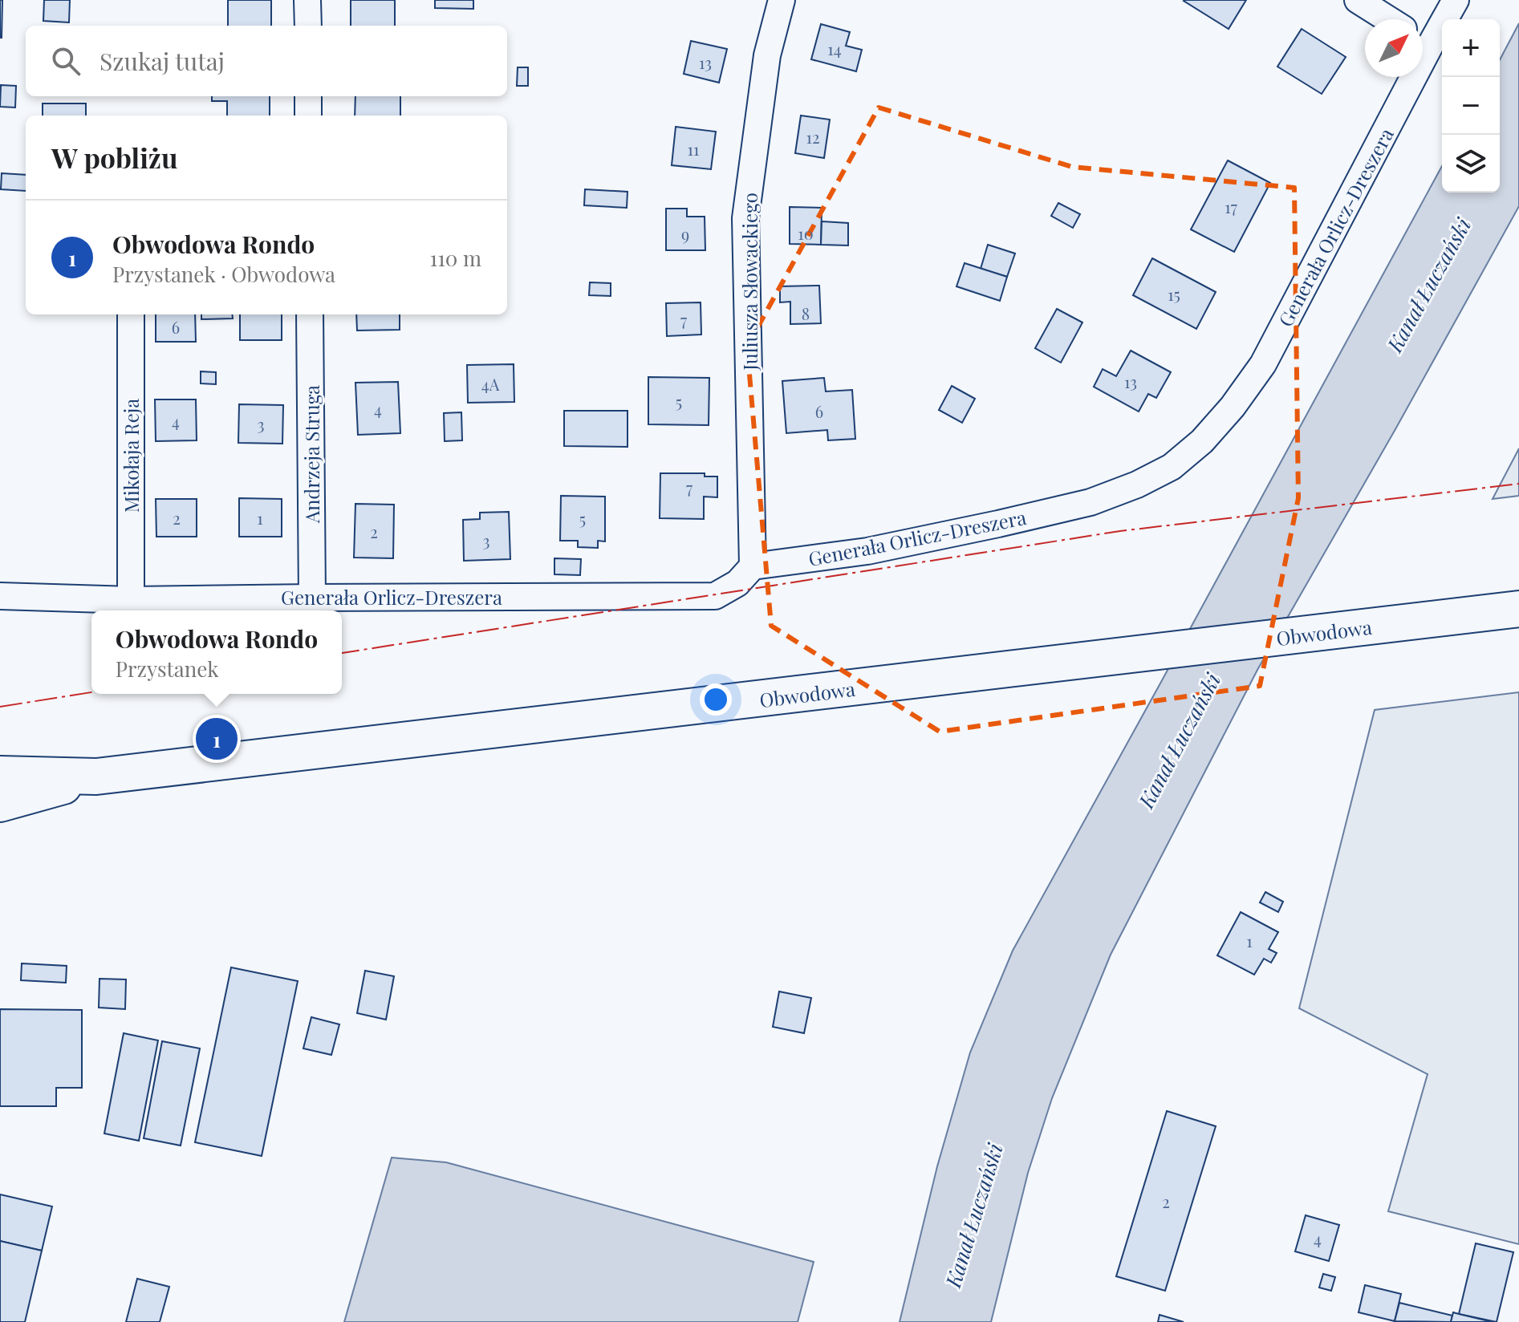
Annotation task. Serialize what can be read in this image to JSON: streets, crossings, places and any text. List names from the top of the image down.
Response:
{
  "streets": {
    "main road": ["Obwodowa"],
    "street": [
      "Generała Orlicz-Dreszera",
      "Juliusza Słowackiego",
      "Andrzeja Struga",
      "Mikołaja Reja"
    ]
  },
  "crossings": [
    ["Generała Orlicz-Dreszera", "Juliusza Słowackiego"],
    ["Generała Orlicz-Dreszera", "Andrzeja Struga"],
    ["Generała Orlicz-Dreszera", "Mikołaja Reja"]
  ],
  "water": ["Kanał Łuczański"],
  "house_numbers": [
    "14",
    "13",
    "12",
    "11",
    "17",
    "10",
    "9",
    "15",
    "8",
    "7",
    "6",
    "13",
    "4A",
    "5",
    "4",
    "6",
    "4",
    "3",
    "7",
    "2",
    "1",
    "5",
    "2",
    "3",
    "1",
    "2",
    "4"
  ],
  "north": "top right",
  "page": {
    "map_buttons": ["+", "−"],
    "search": "Szukaj tutaj",
    "heading": "W pobliżu",
    "list": [
      {
        "mark": "1",
        "name": "Obwodowa Rondo",
        "note": "Przystanek · Obwodowa",
        "value": "110 m"
      }
    ],
    "popup": ["Obwodowa Rondo", "Przystanek"],
    "pins": "1"
  }
}
